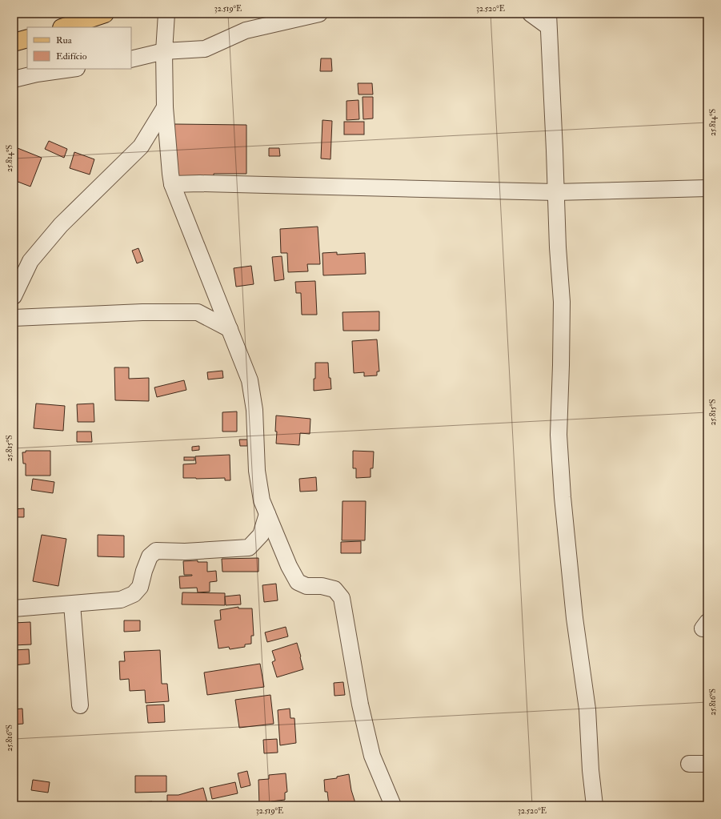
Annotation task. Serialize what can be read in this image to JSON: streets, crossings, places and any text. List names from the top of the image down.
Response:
{
  "legend": ["Rua", "Edifício"],
  "coordinates": [
    "32.519°E",
    "32.520°E",
    "25.814°S",
    "25.815°S",
    "25.816°S"
  ]
}
